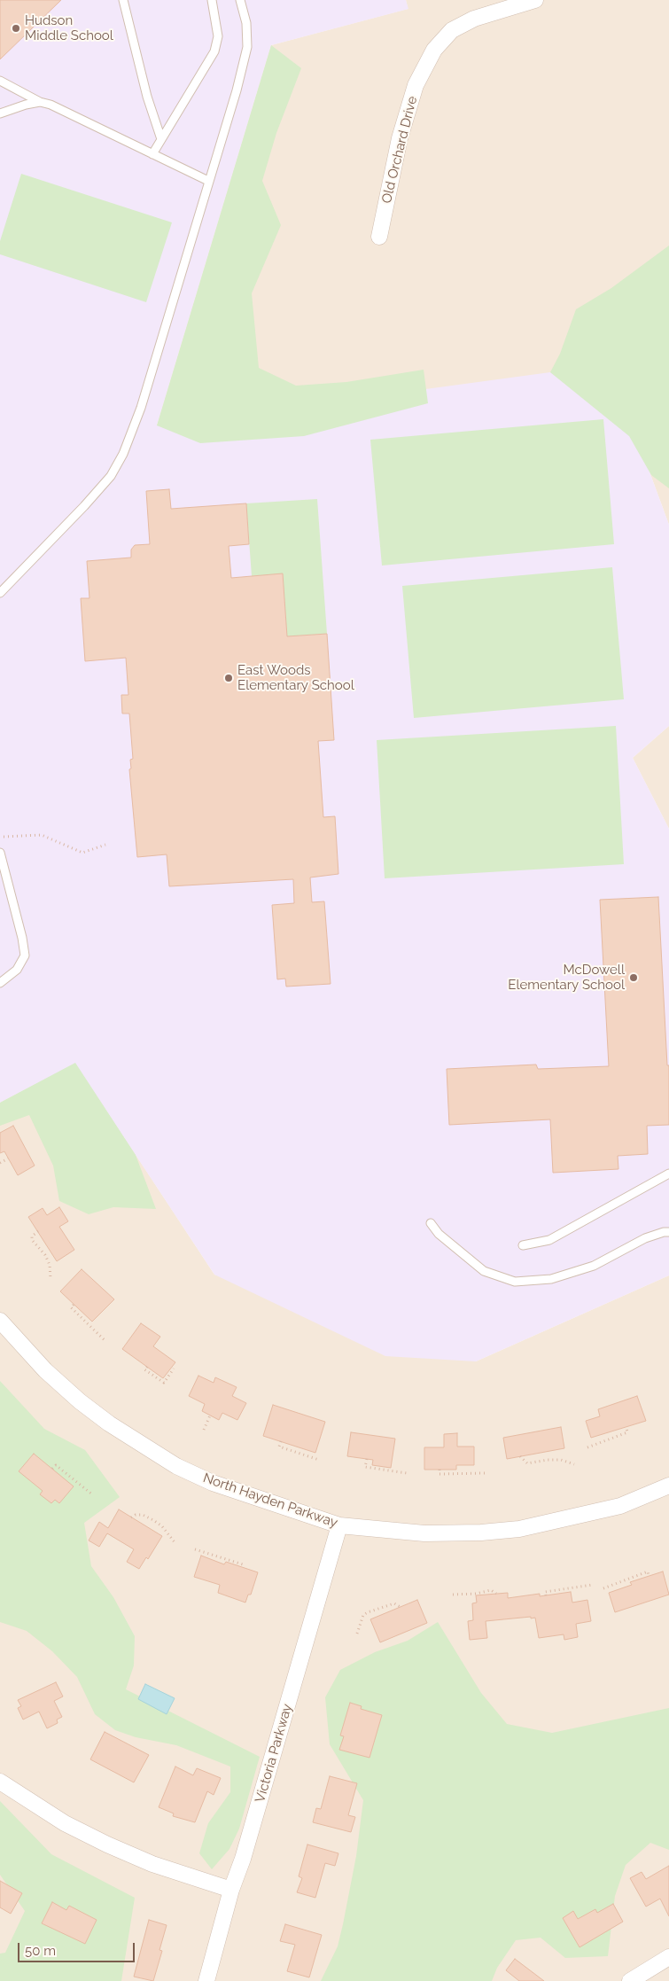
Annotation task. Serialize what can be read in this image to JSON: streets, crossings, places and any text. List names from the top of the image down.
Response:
{
  "streets": {
    "street": ["Old Orchard Drive", "North Hayden Parkway", "Victoria Parkway"]
  },
  "crossings": [
    ["North Hayden Parkway", "Victoria Parkway"]
  ],
  "places": ["Hudson Middle School", "East Woods Elementary School", "McDowell Elementary School"],
  "scale_bar": "50 m"
}
